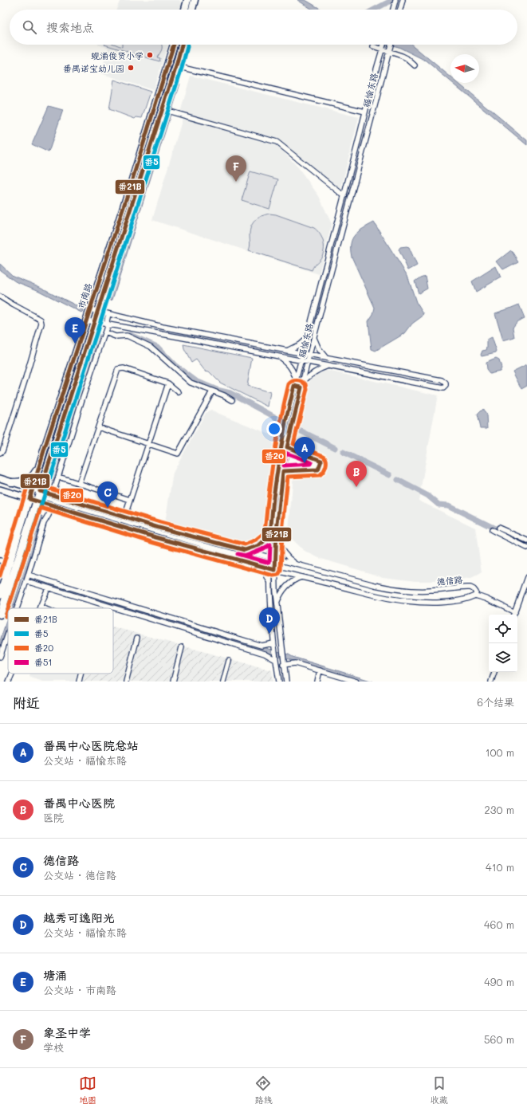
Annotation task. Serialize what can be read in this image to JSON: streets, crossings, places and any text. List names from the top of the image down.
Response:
{
  "streets": {
    "highway": ["市南路"],
    "main road": ["德信路"],
    "street": ["福愉东路"]
  },
  "crossings": [
    ["福愉东路", "德信路"],
    ["市南路", "德信路"]
  ],
  "places": ["蚬涌俊贤小学", "番禺诺宝幼儿园"],
  "lines": [
    "transit line 番21B",
    "transit line 番5",
    "transit line 番20",
    "transit line 番51"
  ],
  "legend": [
    "番21B",
    "番5",
    "番20",
    "番51"
  ],
  "north": "left",
  "page": {
    "search": "搜索地点",
    "pins": [
      "F",
      "E",
      "A",
      "B",
      "C",
      "D"
    ],
    "heading": ["附近", "6个结果"],
    "list": [
      {
        "mark": "A",
        "name": "番禺中心医院总站",
        "note": "公交站 · 福愉东路",
        "value": "100 m"
      },
      {
        "mark": "B",
        "name": "番禺中心医院",
        "note": "医院",
        "value": "230 m"
      },
      {
        "mark": "C",
        "name": "德信路",
        "note": "公交站 · 德信路",
        "value": "410 m"
      },
      {
        "mark": "D",
        "name": "越秀可逸阳光",
        "note": "公交站 · 福愉东路",
        "value": "460 m"
      },
      {
        "mark": "E",
        "name": "塘涌",
        "note": "公交站 · 市南路",
        "value": "490 m"
      },
      {
        "mark": "F",
        "name": "象圣中学",
        "note": "学校",
        "value": "560 m"
      }
    ],
    "nav": ["地图", "路线", "收藏"]
  }
}
